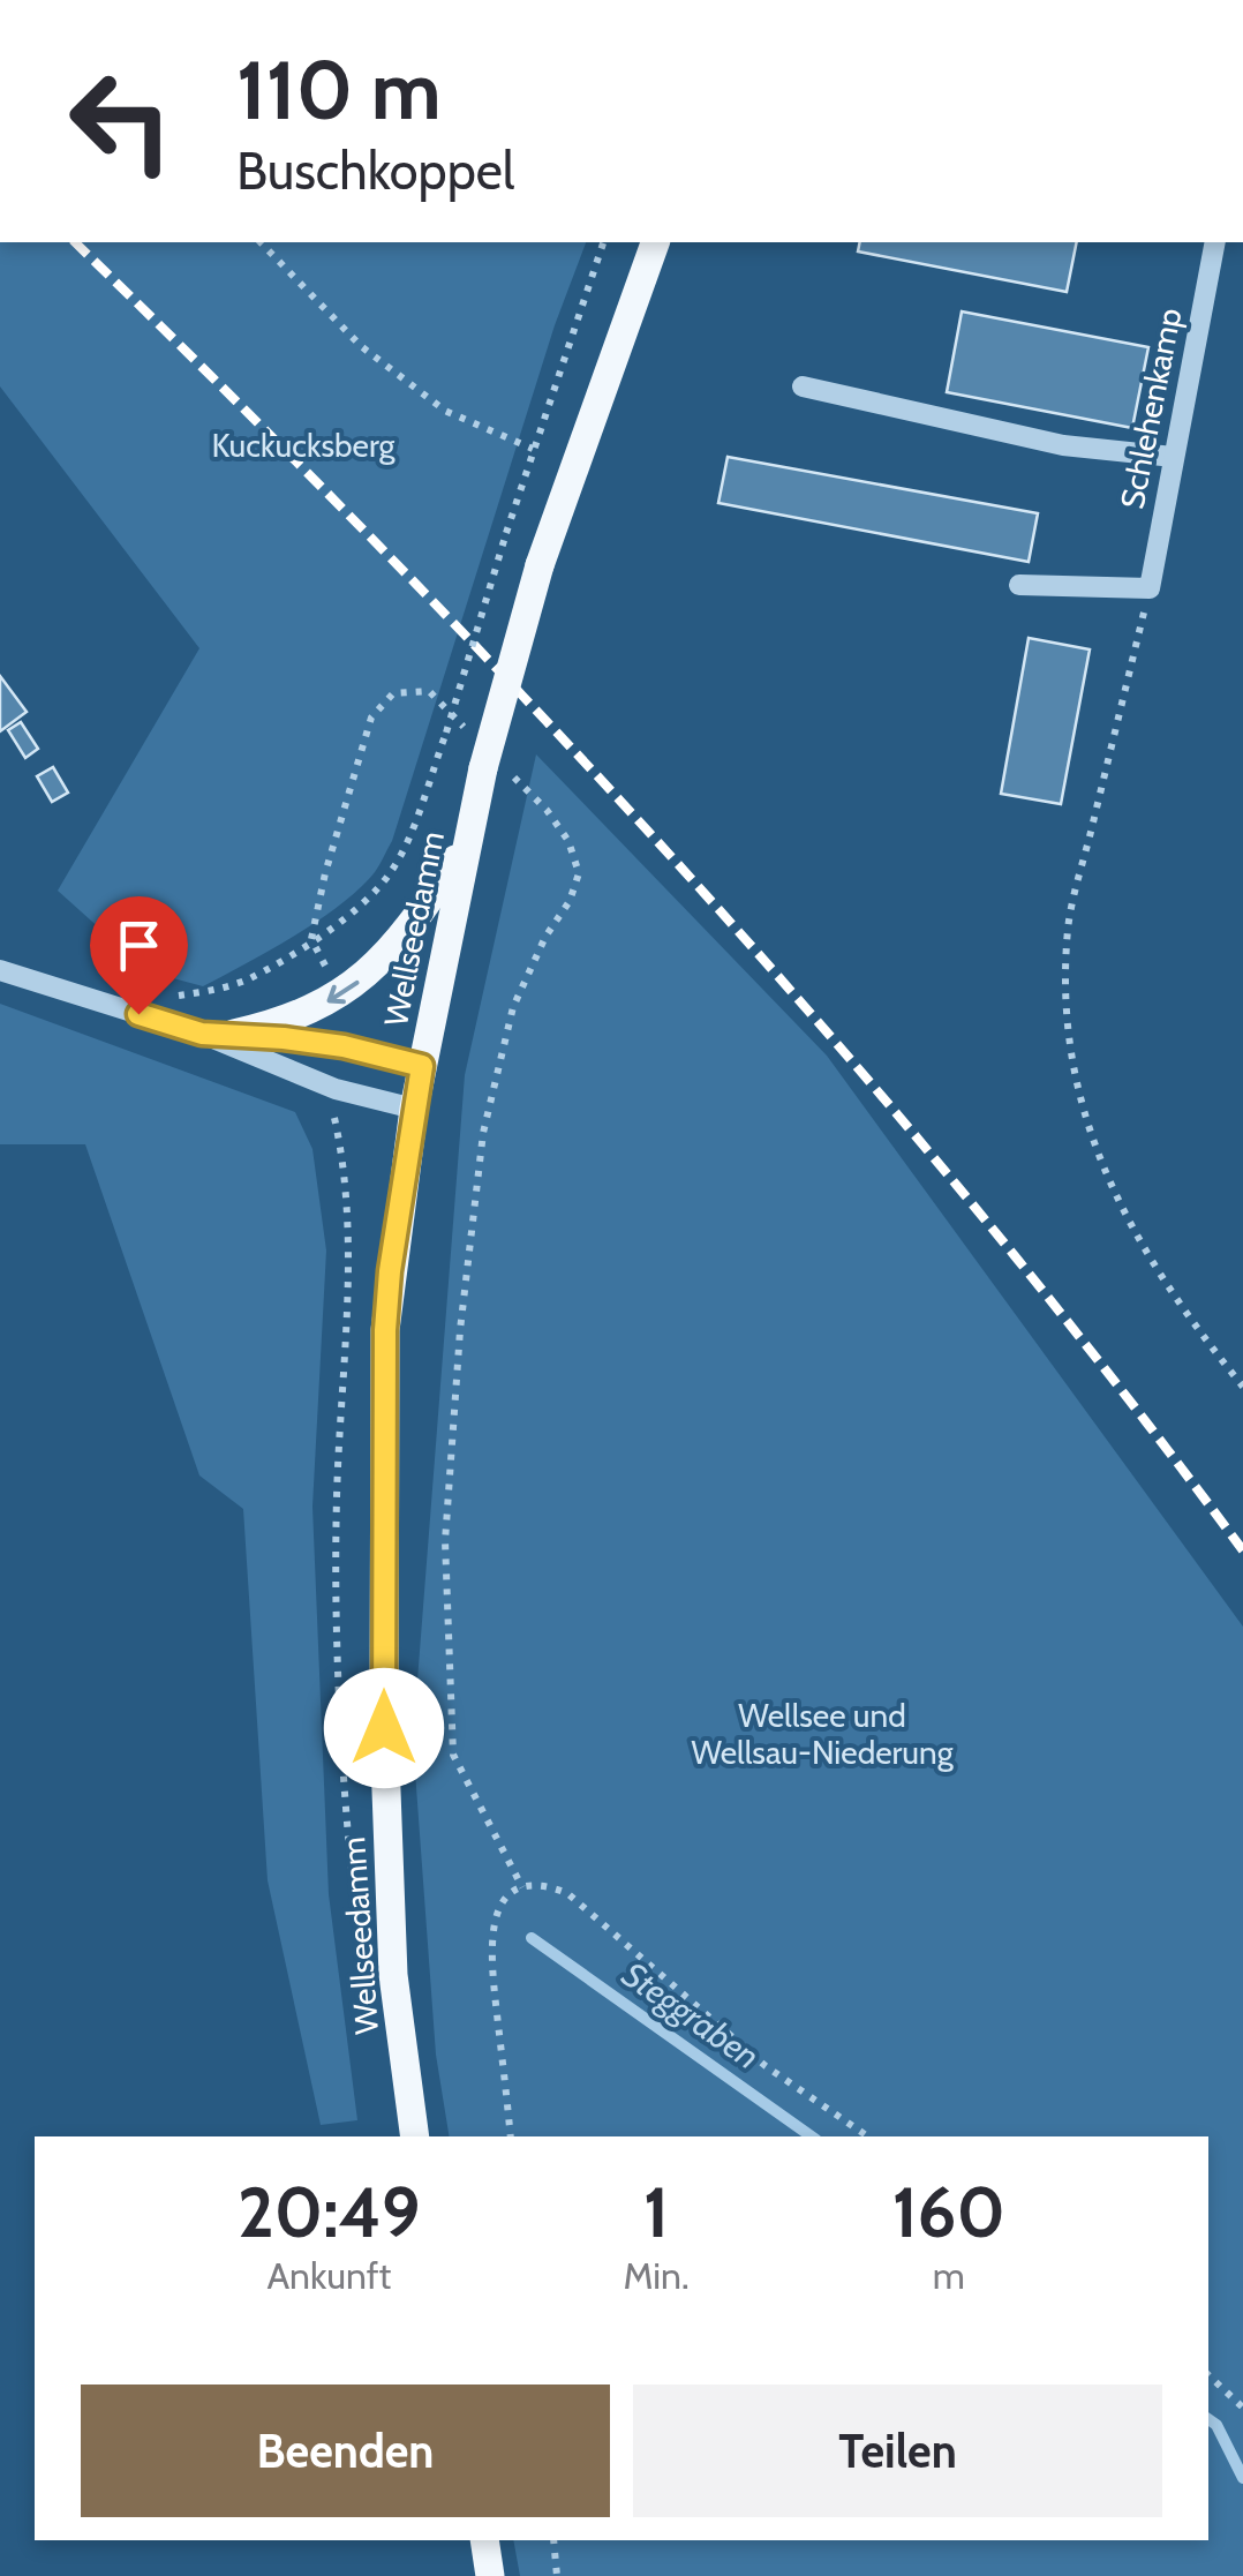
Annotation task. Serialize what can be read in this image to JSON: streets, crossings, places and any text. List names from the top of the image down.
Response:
{
  "streets": {
    "main road": ["Wellseedamm"],
    "street": ["Schlehenkamp"]
  },
  "water": ["Steggraben"],
  "parks": ["Kuckucksberg", "Wellsee und Wellsau-Niederung"],
  "page": {
    "turn": ["110 m", "Buschkoppel"],
    "eta": [
      "20:49",
      "Ankunft",
      "1",
      "Min.",
      "160",
      "m"
    ],
    "buttons": ["Beenden", "Teilen"]
  }
}
